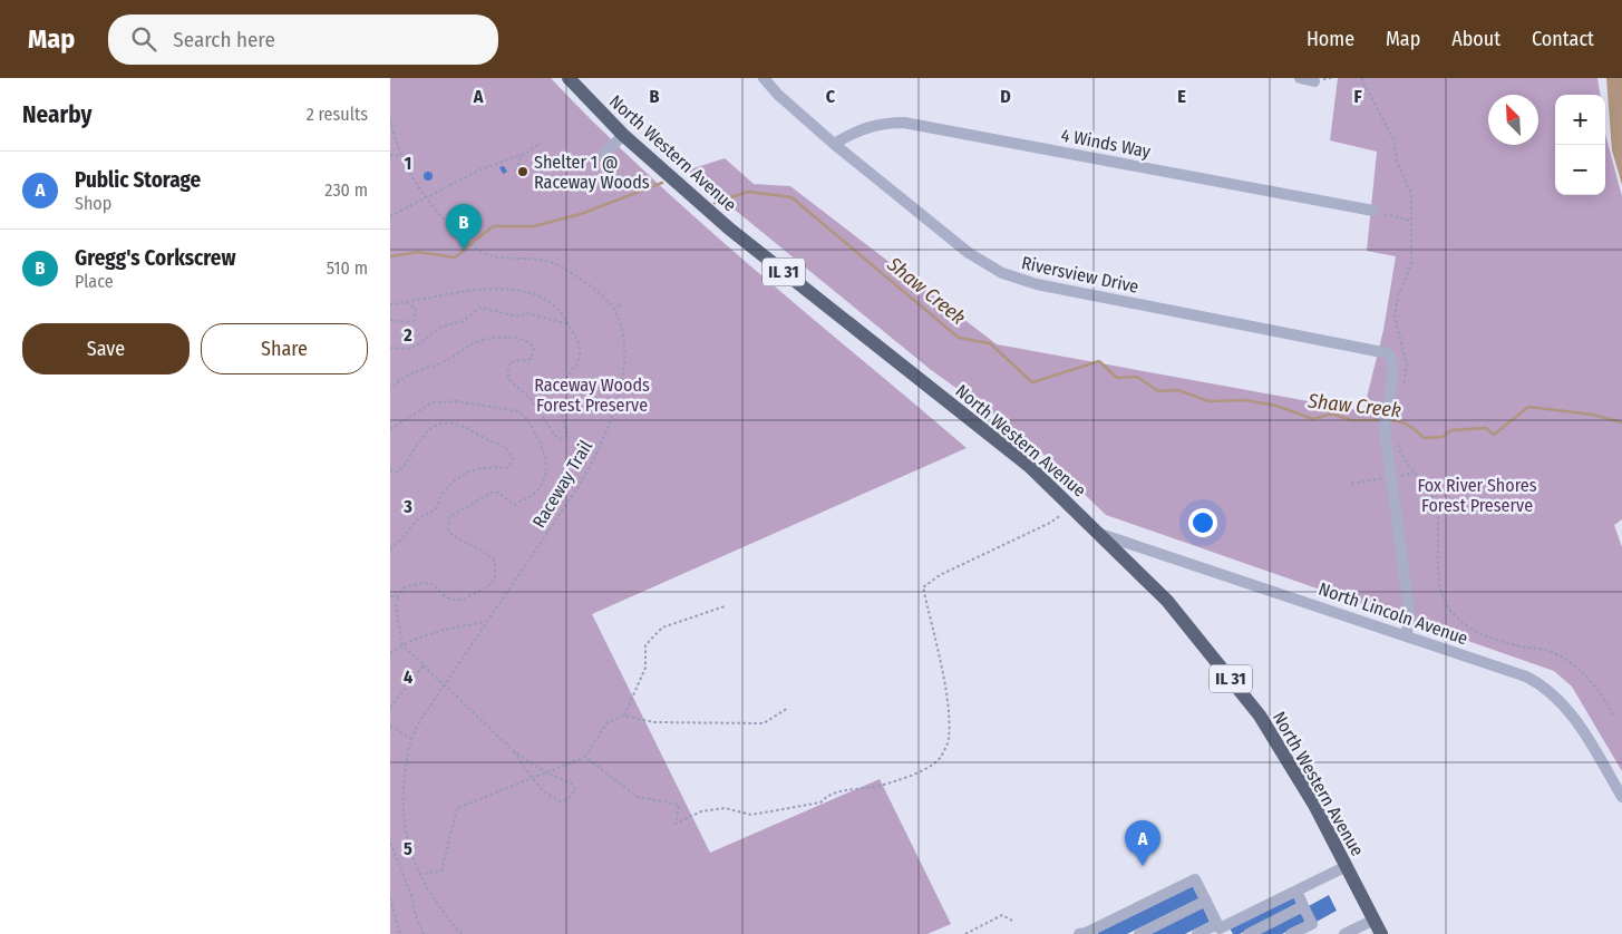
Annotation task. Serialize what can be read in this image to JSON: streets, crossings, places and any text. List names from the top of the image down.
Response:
{
  "streets": {
    "main road": ["North Western Avenue", "IL 31"],
    "street": ["4 Winds Way", "Riversview Drive", "North Lincoln Avenue"],
    "path": ["Raceway Trail"]
  },
  "crossings": [
    ["4 Winds Way", "Riversview Drive"],
    ["North Western Avenue", "North Lincoln Avenue"]
  ],
  "water": ["Shaw Creek"],
  "parks": ["Raceway Woods Forest Preserve", "Fox River Shores Forest Preserve"],
  "places": ["Shelter 1 @ Raceway Woods"],
  "north": "top left",
  "page": {
    "header": "Map",
    "search": "Search here",
    "nav": [
      "Home",
      "Map",
      "About",
      "Contact"
    ],
    "heading": ["Nearby", "2 results"],
    "map_buttons": ["+", "−"],
    "list": [
      {
        "mark": "A",
        "name": "Public Storage",
        "note": "Shop",
        "value": "230 m"
      },
      {
        "mark": "B",
        "name": "Gregg's Corkscrew",
        "note": "Place",
        "value": "510 m"
      }
    ],
    "pins": ["B", "A"],
    "buttons": ["Save", "Share"]
  },
  "grid": {
    "columns": [
      "A",
      "B",
      "C",
      "D",
      "E",
      "F"
    ],
    "rows": [
      "1",
      "2",
      "3",
      "4",
      "5"
    ]
  }
}
